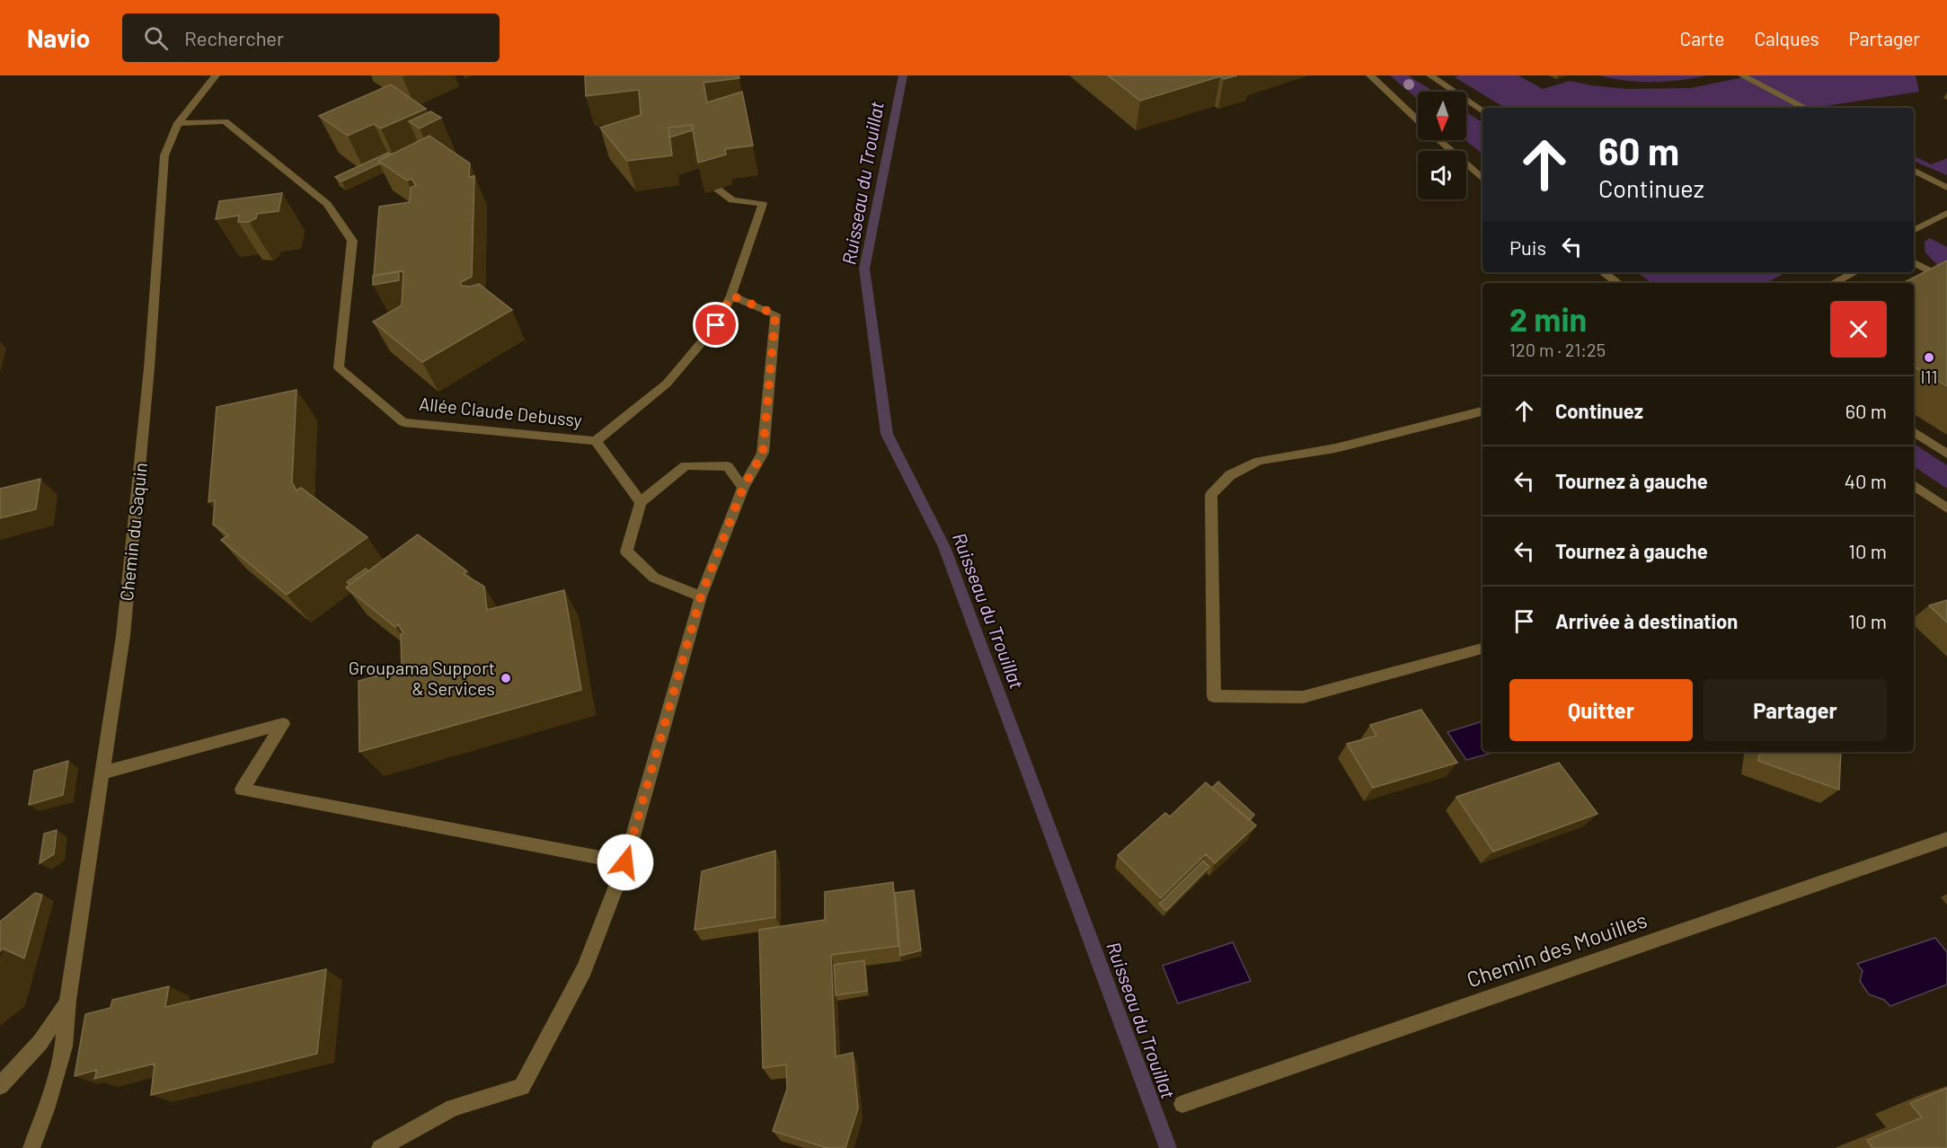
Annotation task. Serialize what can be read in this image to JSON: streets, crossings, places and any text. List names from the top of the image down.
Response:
{
  "streets": {
    "street": ["Allée Claude Debussy", "Chemin du Saquin", "Chemin des Mouilles"]
  },
  "crossings": [
    ["Allée Claude Debussy", "Chemin du Saquin"]
  ],
  "water": ["Ruisseau du Trouillat"],
  "places": ["I11", "Groupama Support & Services"],
  "north": "bottom",
  "page": {
    "header": "Navio",
    "search": "Rechercher",
    "nav": ["Carte", "Calques", "Partager"],
    "turn": ["60 m", "Continuez"],
    "then": "Puis",
    "heading": ["2 min", "120 m · 21:25"],
    "list": [
      {
        "name": "Continuez",
        "value": "60 m"
      },
      {
        "name": "Tournez à gauche",
        "value": "40 m"
      },
      {
        "name": "Tournez à gauche",
        "value": "10 m"
      },
      {
        "name": "Arrivée à destination",
        "value": "10 m"
      }
    ],
    "buttons": ["Quitter", "Partager"]
  }
}
